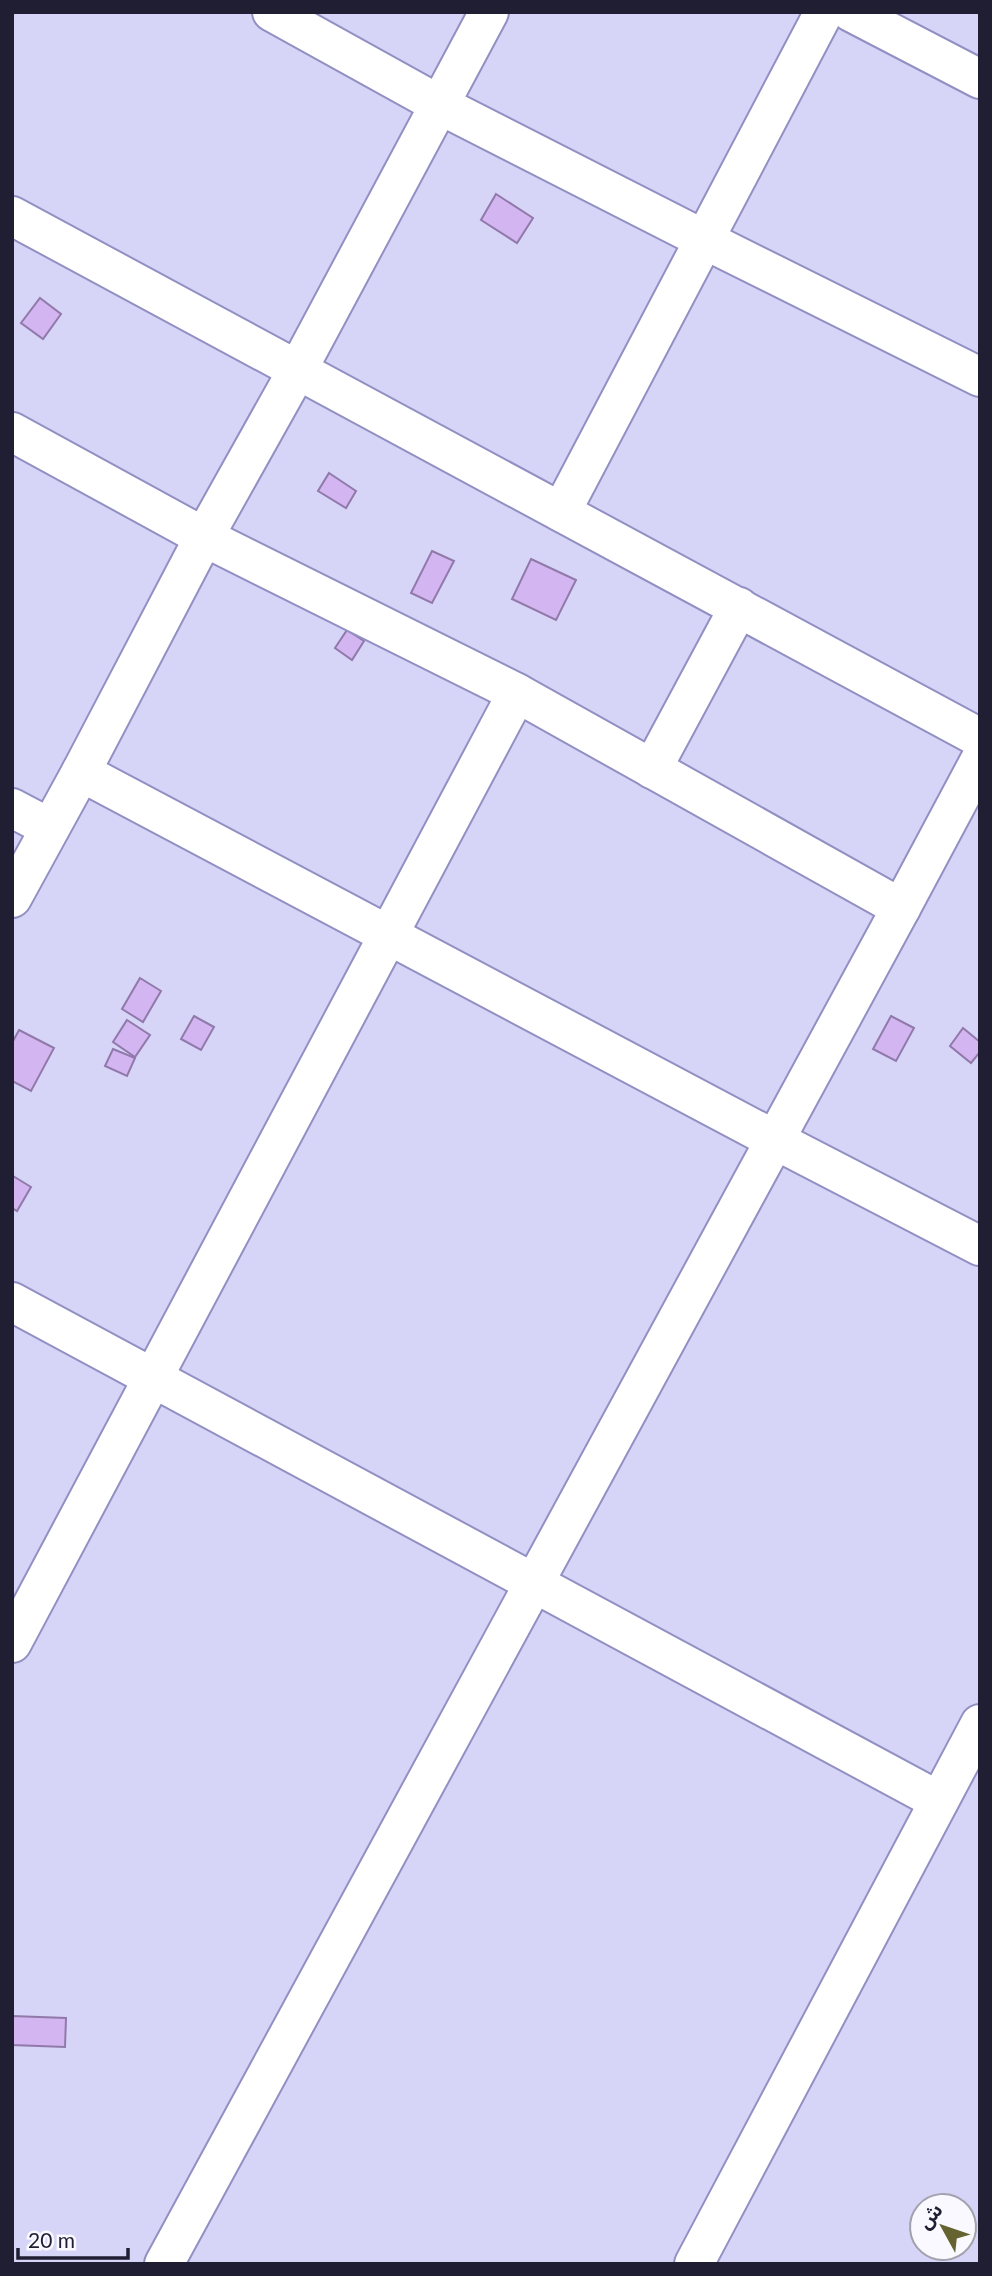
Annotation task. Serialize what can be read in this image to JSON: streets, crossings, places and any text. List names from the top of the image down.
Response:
{
  "scale_bar": "20 m",
  "north": "top left"
}
